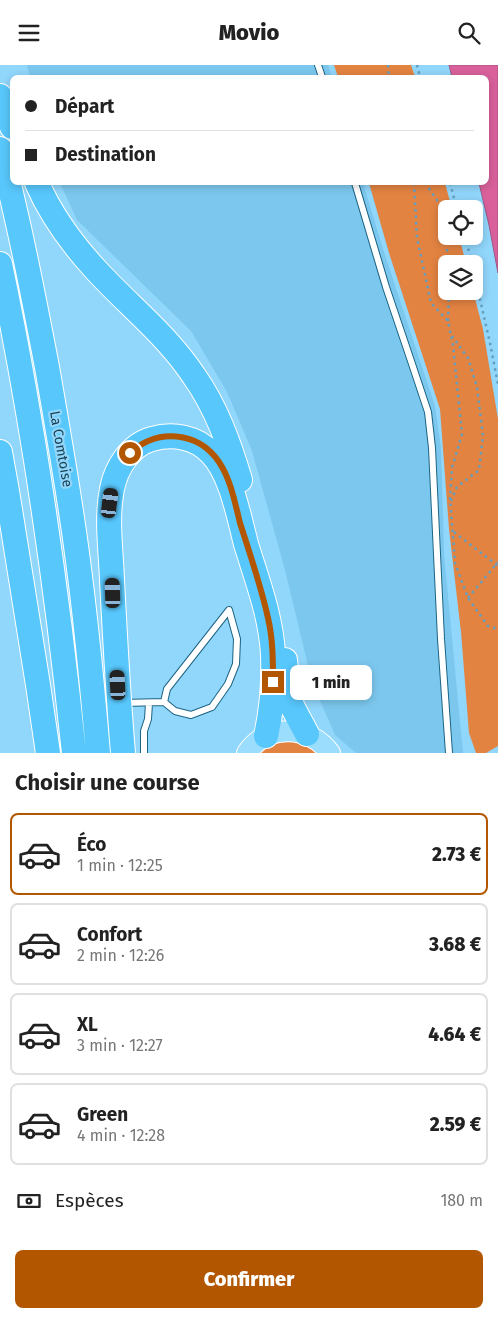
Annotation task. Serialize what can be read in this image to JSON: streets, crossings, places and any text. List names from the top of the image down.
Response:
{
  "streets": {
    "highway": ["La Comtoise"]
  },
  "page": {
    "header": "Movio",
    "banner": ["Départ", "Destination"],
    "bubble": "1 min",
    "heading": "Choisir une course",
    "list": [
      {
        "name": "Éco",
        "note": "1 min · 12:25",
        "value": "2.73 €"
      },
      {
        "name": "Confort",
        "note": "2 min · 12:26",
        "value": "3.68 €"
      },
      {
        "name": "XL",
        "note": "3 min · 12:27",
        "value": "4.64 €"
      },
      {
        "name": "Green",
        "note": "4 min · 12:28",
        "value": "2.59 €"
      }
    ],
    "pay": ["Espèces", "180 m"],
    "buttons": "Confirmer"
  }
}
